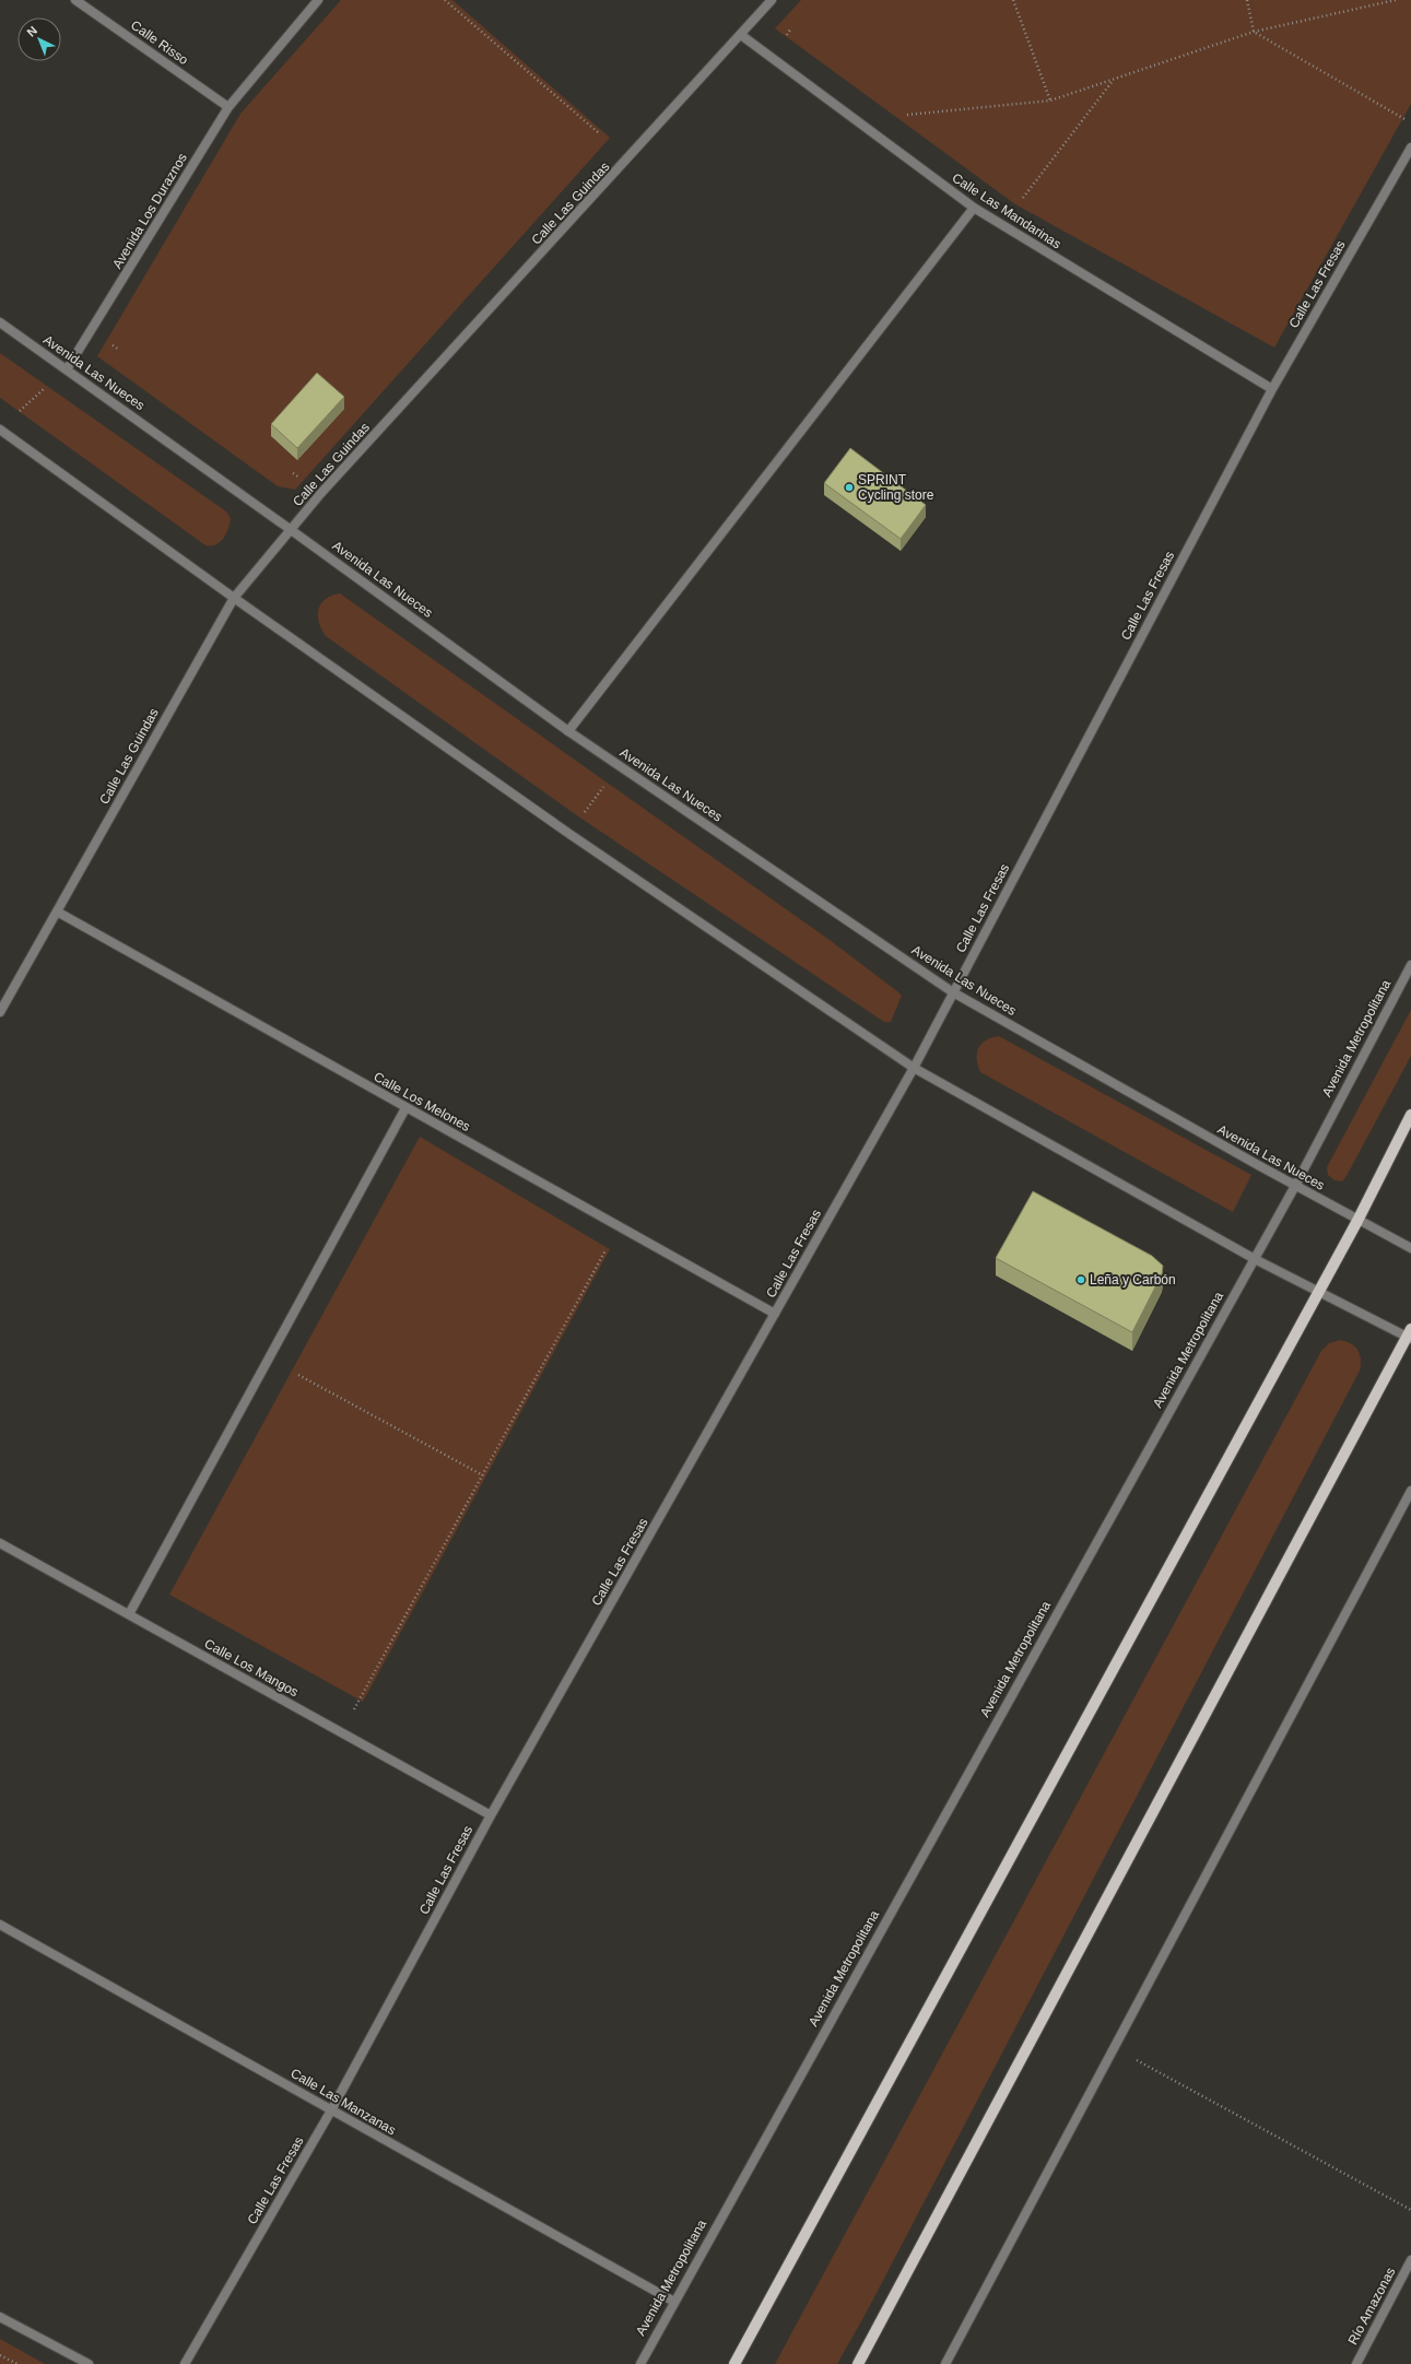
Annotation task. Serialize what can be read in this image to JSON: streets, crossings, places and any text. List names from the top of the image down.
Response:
{
  "streets": {
    "street": [
      "Calle Risso",
      "Calle Las Guindas",
      "Avenida Los Duraznos",
      "Calle Las Mandarinas",
      "Calle Las Fresas",
      "Avenida Las Nueces",
      "Avenida Metropolitana",
      "Calle Los Melones",
      "Calle Los Mangos",
      "Calle Las Manzanas",
      "Río Amazonas"
    ]
  },
  "crossings": [
    ["Calle Risso", "Avenida Los Duraznos"],
    ["Calle Las Guindas", "Calle Las Mandarinas"],
    ["Calle Las Guindas", "Avenida Las Nueces"],
    ["Calle Las Guindas", "Calle Los Melones"],
    ["Avenida Los Duraznos", "Avenida Las Nueces"],
    ["Calle Las Mandarinas", "Calle Las Fresas"],
    ["Calle Las Fresas", "Avenida Las Nueces"],
    ["Calle Las Fresas", "Calle Los Melones"],
    ["Calle Las Fresas", "Calle Los Mangos"],
    ["Calle Las Fresas", "Calle Las Manzanas"],
    ["Avenida Las Nueces", "Avenida Metropolitana"],
    ["Avenida Metropolitana", "Calle Las Manzanas"]
  ],
  "places": ["SPRINT Cycling store", "Leña y Carbón"],
  "north": "top left"
}
